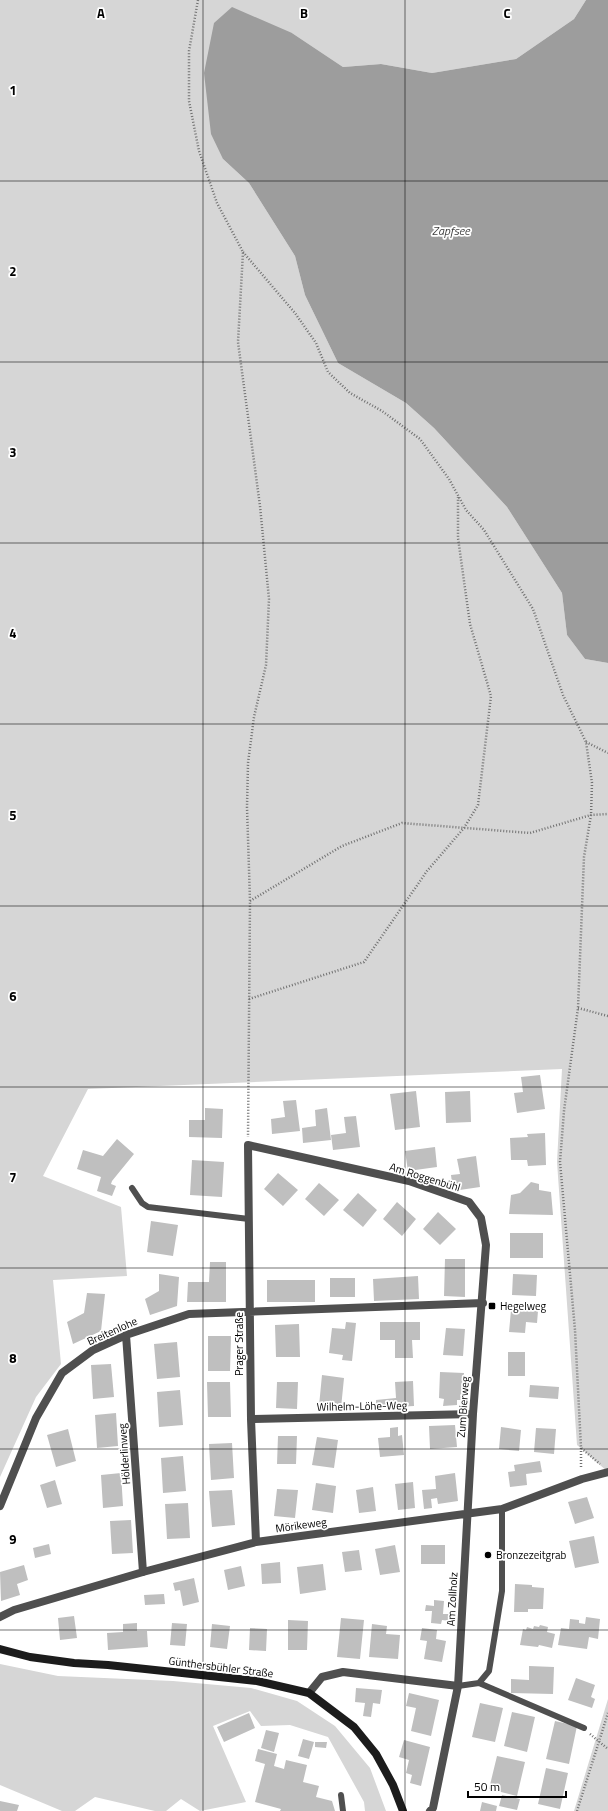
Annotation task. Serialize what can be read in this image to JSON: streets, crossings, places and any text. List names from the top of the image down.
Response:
{
  "streets": {
    "street": [
      "Am Roggenbühl",
      "Breitenlohe",
      "Prager Straße",
      "Wilhelm-Löhe-Weg",
      "Zum Bierweg",
      "Hölderlinweg",
      "Mörikeweg",
      "Am Zollholz",
      "Günthersbühler Straße"
    ]
  },
  "crossings": [
    ["Am Roggenbühl", "Prager Straße"],
    ["Am Roggenbühl", "Zum Bierweg"],
    ["Breitenlohe", "Prager Straße"],
    ["Breitenlohe", "Hölderlinweg"],
    ["Prager Straße", "Wilhelm-Löhe-Weg"],
    ["Prager Straße", "Mörikeweg"],
    ["Wilhelm-Löhe-Weg", "Zum Bierweg"],
    ["Zum Bierweg", "Mörikeweg"],
    ["Zum Bierweg", "Am Zollholz"],
    ["Hölderlinweg", "Mörikeweg"],
    ["Mörikeweg", "Am Zollholz"]
  ],
  "water": ["Zapfsee"],
  "places": {
    "transit": ["Hegelweg"],
    "other": ["Bronzezeitgrab"]
  },
  "scale_bar": "50 m",
  "grid": {
    "columns": ["A", "B", "C"],
    "rows": [
      "1",
      "2",
      "3",
      "4",
      "5",
      "6",
      "7",
      "8",
      "9"
    ]
  }
}
